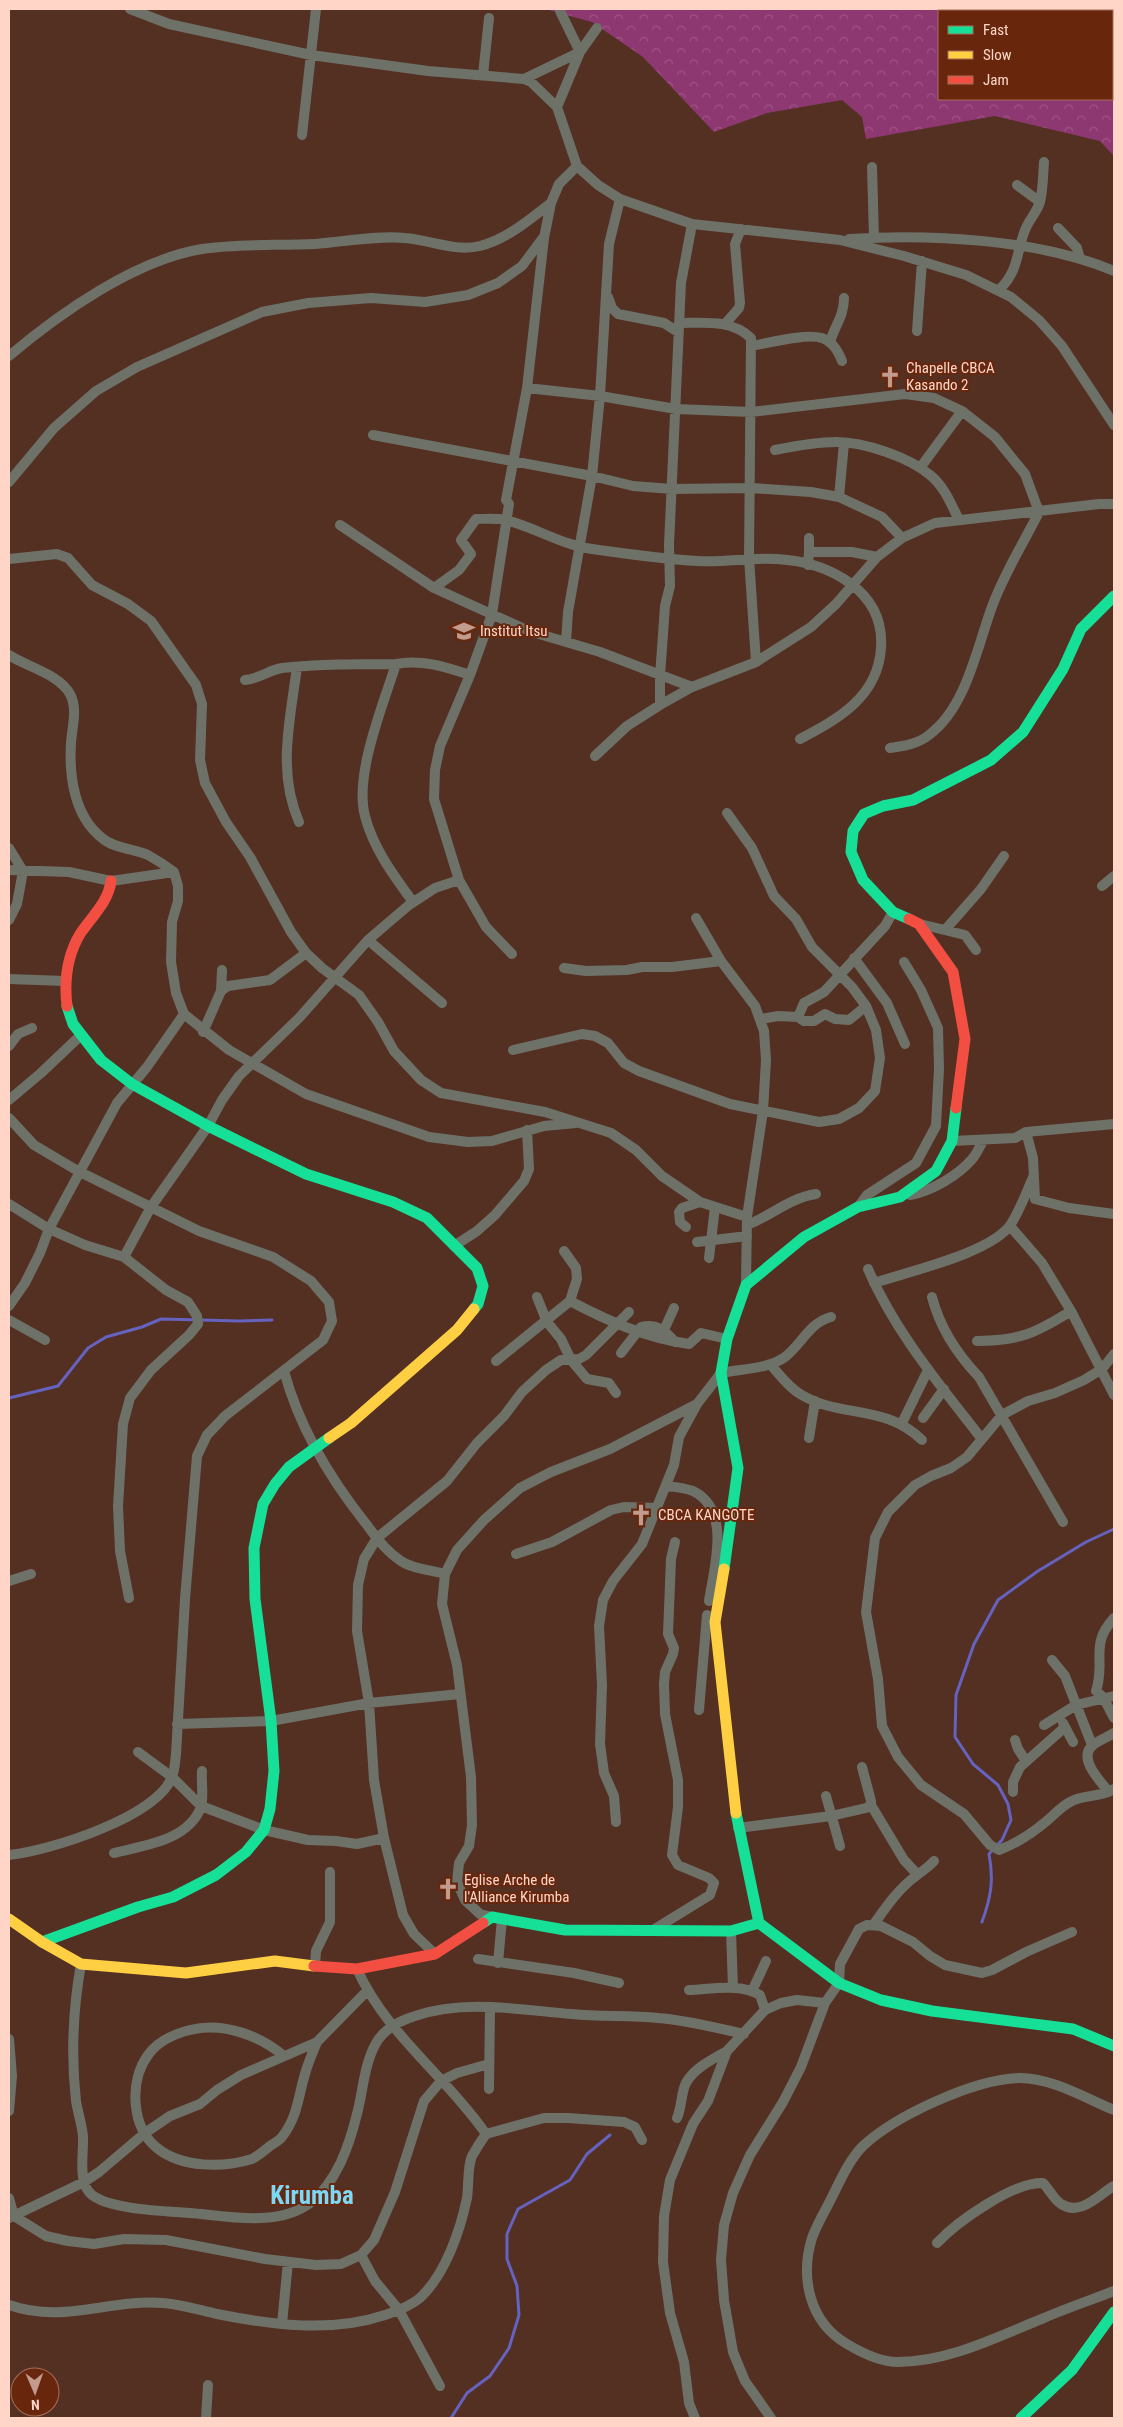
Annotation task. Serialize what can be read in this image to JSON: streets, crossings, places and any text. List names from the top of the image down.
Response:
{
  "districts": ["Kirumba"],
  "places": {
    "church": ["Chapelle CBCA Kasando 2", "CBCA KANGOTE", "Eglise Arche de l'Alliance Kirumba"],
    "school or university": ["Institut Itsu"]
  },
  "legend": ["Fast", "Slow", "Jam"],
  "north": "bottom"
}
